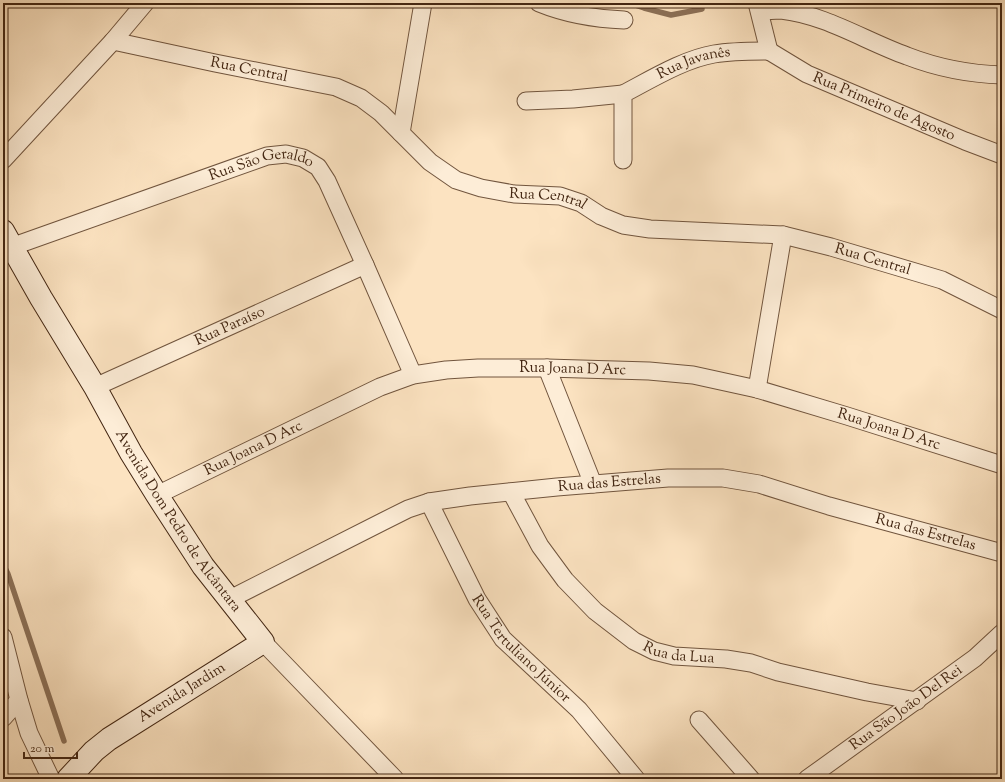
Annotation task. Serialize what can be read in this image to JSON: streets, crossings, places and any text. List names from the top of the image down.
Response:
{
  "streets": {
    "street": [
      "Rua Javanês",
      "Rua Central",
      "Rua Primeiro de Agosto",
      "Rua São Geraldo",
      "Rua Paraíso",
      "Rua Joana D Arc",
      "Rua das Estrelas",
      "Avenida Dom Pedro de Alcântara",
      "Rua Tertuliano Júnior",
      "Rua da Lua",
      "Avenida Jardim",
      "Rua São João Del Rei"
    ]
  },
  "crossings": [
    ["Rua Javanês", "Rua Primeiro de Agosto"],
    ["Rua São Geraldo", "Rua Paraíso"],
    ["Rua São Geraldo", "Rua Joana D Arc"],
    ["Rua São Geraldo", "Avenida Dom Pedro de Alcântara"],
    ["Rua Paraíso", "Avenida Dom Pedro de Alcântara"],
    ["Rua Joana D Arc", "Avenida Dom Pedro de Alcântara"],
    ["Rua das Estrelas", "Avenida Dom Pedro de Alcântara"],
    ["Rua das Estrelas", "Rua Tertuliano Júnior"],
    ["Rua das Estrelas", "Rua da Lua"],
    ["Avenida Dom Pedro de Alcântara", "Avenida Jardim"],
    ["Rua da Lua", "Rua São João Del Rei"]
  ],
  "scale_bar": "20 m"
}
